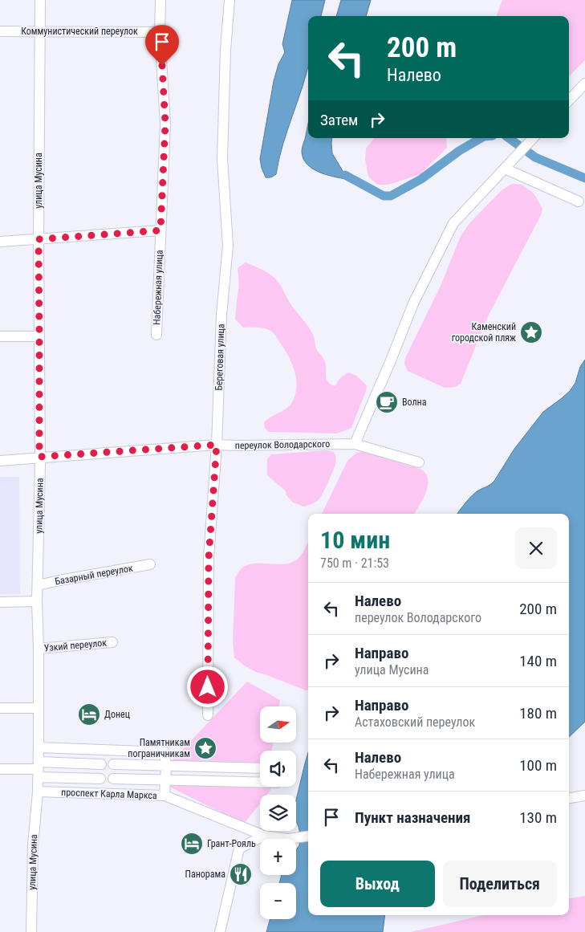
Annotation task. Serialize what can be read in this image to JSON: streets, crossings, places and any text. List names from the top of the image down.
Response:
{
  "streets": {
    "street": [
      "Коммунистический переулок",
      "улица Мусина",
      "Набережная улица",
      "Береговая улица",
      "переулок Володарского",
      "Базарный переулок",
      "Узкий переулок",
      "проспект Карла Маркса"
    ]
  },
  "crossings": [
    ["Коммунистический переулок", "улица Мусина"],
    ["Коммунистический переулок", "Набережная улица"],
    ["улица Мусина", "переулок Володарского"],
    ["улица Мусина", "Базарный переулок"],
    ["улица Мусина", "Узкий переулок"],
    ["улица Мусина", "проспект Карла Маркса"],
    ["Береговая улица", "переулок Володарского"]
  ],
  "places": {
    "place": ["Каменский городской пляж", "Памятникам пограничникам"],
    "cafe": ["Волна"],
    "hotel": ["Донец", "Грант-Рояль"],
    "restaurant": ["Панорама"]
  },
  "north": "right",
  "page": {
    "turn": ["200 m", "Налево"],
    "then": "Затем",
    "heading": ["10 мин", "750 m · 21:53"],
    "list": [
      {
        "name": "Налево",
        "note": "переулок Володарского",
        "value": "200 m"
      },
      {
        "name": "Направо",
        "note": "улица Мусина",
        "value": "140 m"
      },
      {
        "name": "Направо",
        "note": "Астаховский переулок",
        "value": "180 m"
      },
      {
        "name": "Налево",
        "note": "Набережная улица",
        "value": "100 m"
      },
      {
        "name": "Пункт назначения",
        "value": "130 m"
      }
    ],
    "map_buttons": ["+", "−"],
    "buttons": ["Выход", "Поделиться"]
  }
}
